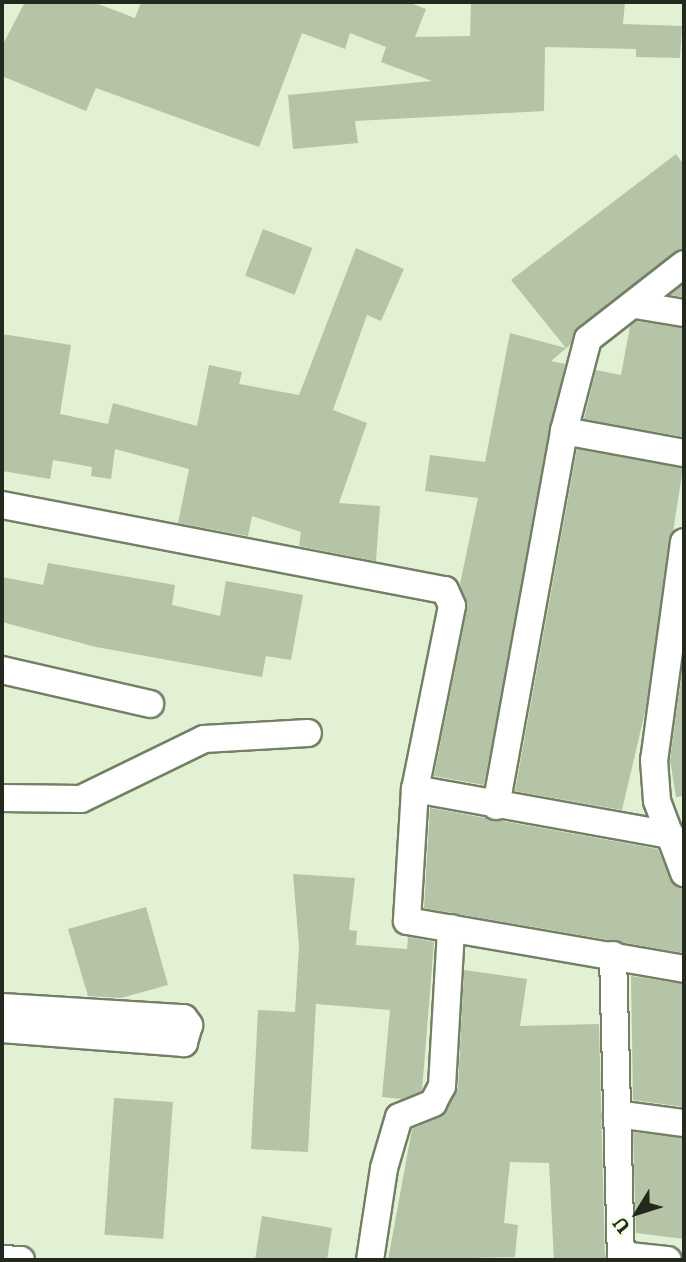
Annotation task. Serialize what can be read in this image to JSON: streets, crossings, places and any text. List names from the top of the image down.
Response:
{
  "north": "bottom left"
}
